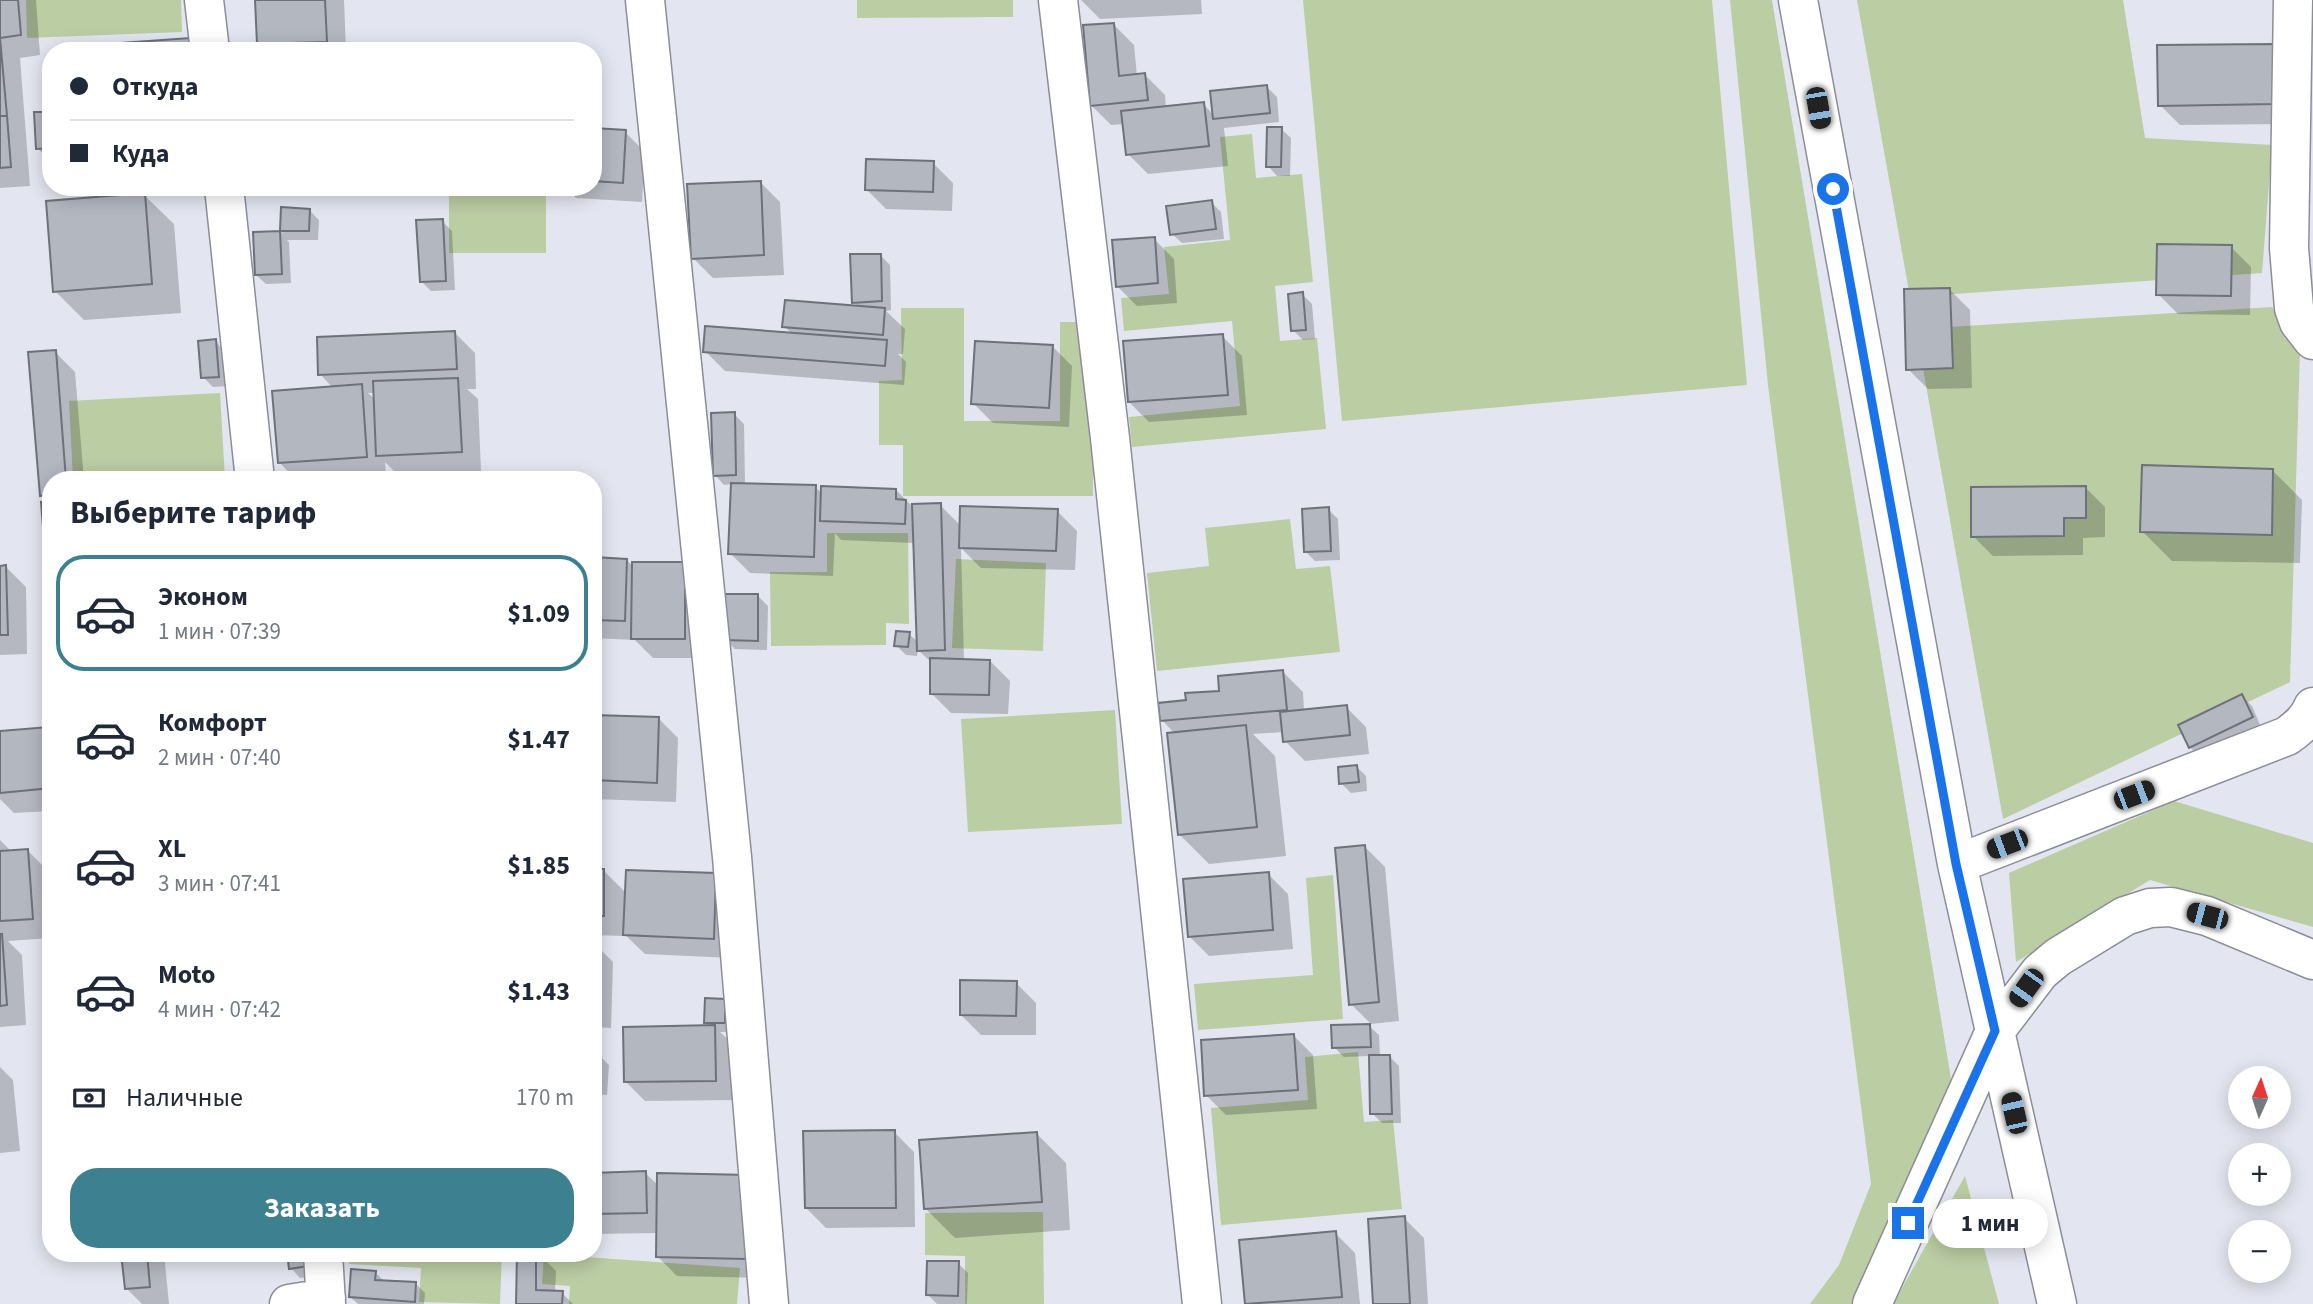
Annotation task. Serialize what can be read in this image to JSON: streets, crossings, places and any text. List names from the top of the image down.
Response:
{
  "north": "top",
  "page": {
    "banner": ["Откуда", "Куда"],
    "heading": "Выберите тариф",
    "list": [
      {
        "name": "Эконом",
        "note": "1 мин · 07:39",
        "value": "$1.09"
      },
      {
        "name": "Комфорт",
        "note": "2 мин · 07:40",
        "value": "$1.47"
      },
      {
        "name": "XL",
        "note": "3 мин · 07:41",
        "value": "$1.85"
      },
      {
        "name": "Moto",
        "note": "4 мин · 07:42",
        "value": "$1.43"
      }
    ],
    "pay": ["Наличные", "170 m"],
    "map_buttons": ["+", "−"],
    "buttons": "Заказать",
    "bubble": "1 мин"
  }
}
